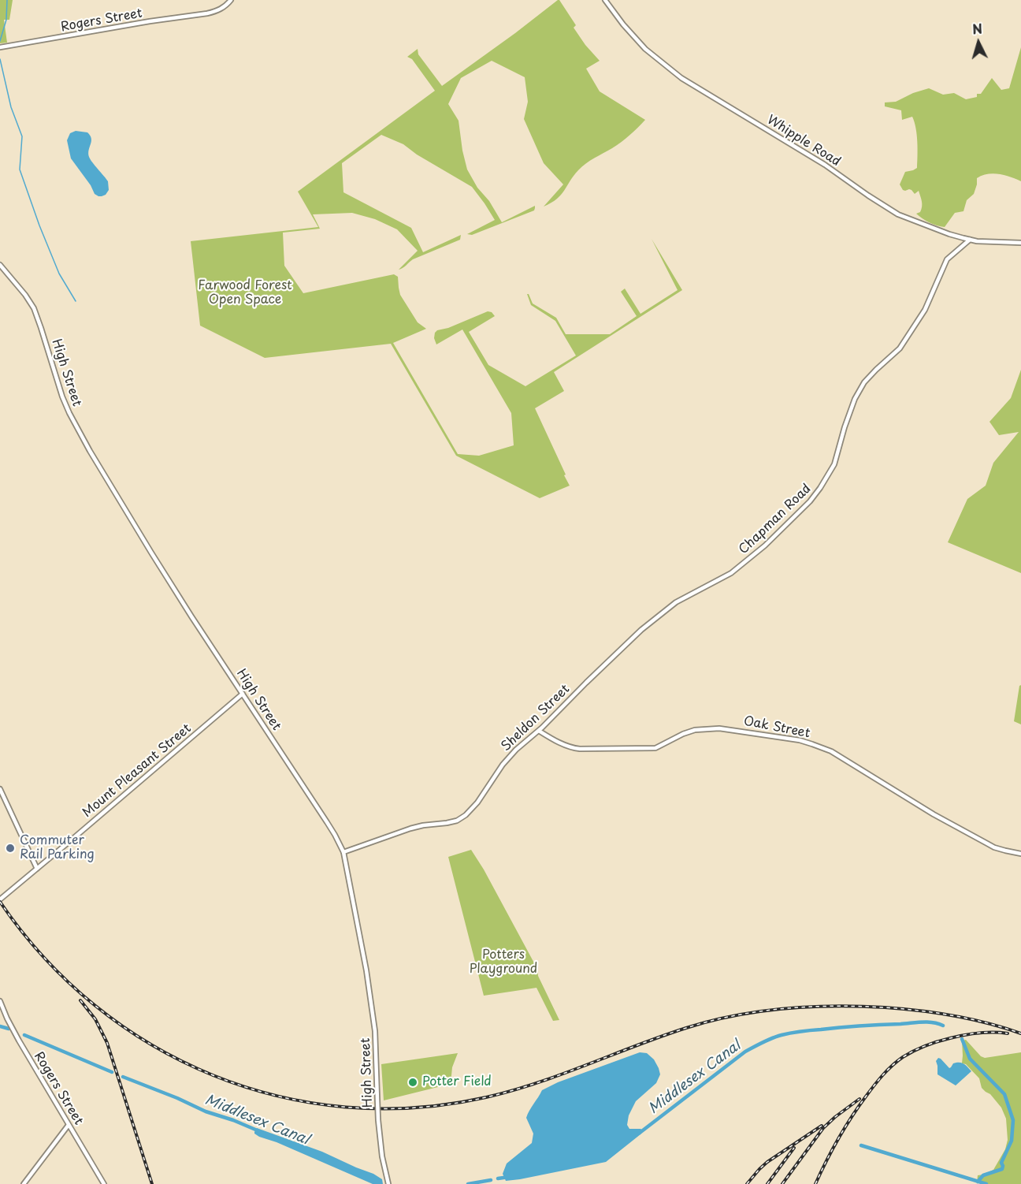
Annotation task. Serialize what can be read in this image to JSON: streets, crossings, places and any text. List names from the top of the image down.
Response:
{
  "streets": {
    "main road": [
      "Rogers Street",
      "Whipple Road",
      "High Street",
      "Chapman Road",
      "Sheldon Street",
      "Oak Street",
      "Mount Pleasant Street"
    ]
  },
  "crossings": [
    ["Whipple Road", "Chapman Road"],
    ["High Street", "Sheldon Street"],
    ["High Street", "Mount Pleasant Street"],
    ["Chapman Road", "Sheldon Street"],
    ["Sheldon Street", "Oak Street"]
  ],
  "water": ["Middlesex Canal"],
  "parks": ["Farwood Forest Open Space", "Potters Playground"],
  "places": ["Commuter Rail Parking", "Potter Field"],
  "north": "top"
}
